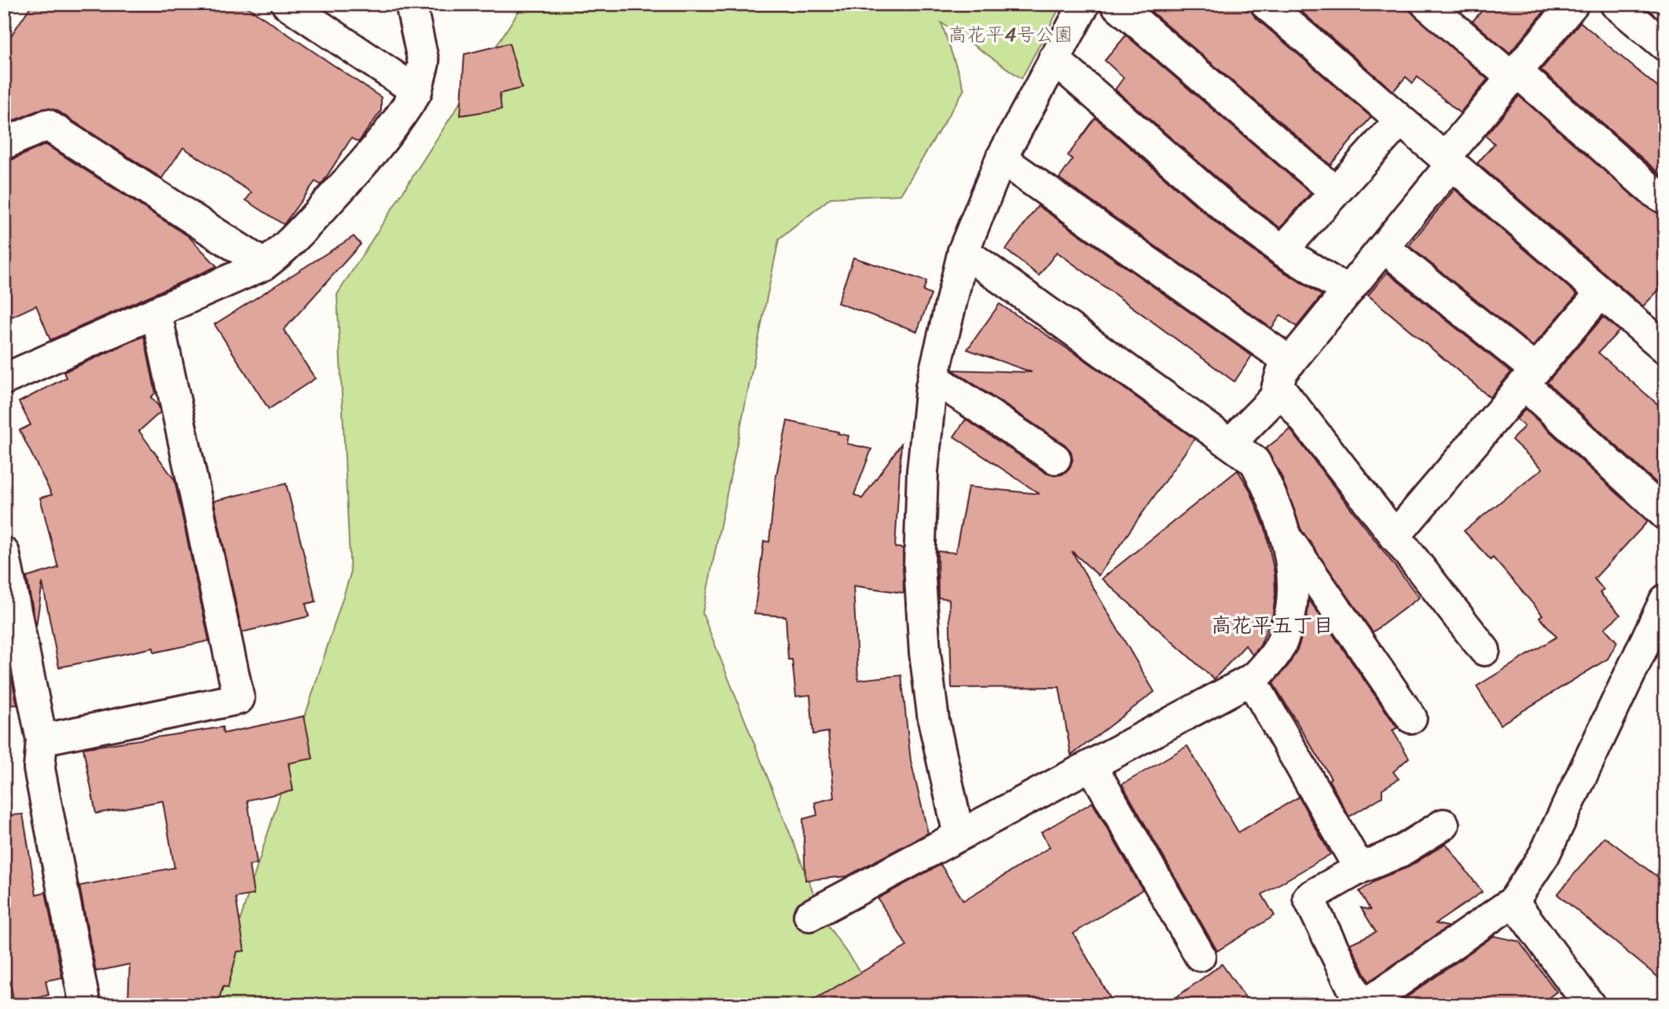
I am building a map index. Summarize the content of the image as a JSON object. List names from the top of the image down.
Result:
{
  "districts": ["高花平五丁目"],
  "parks": ["高花平4号公園"]
}
